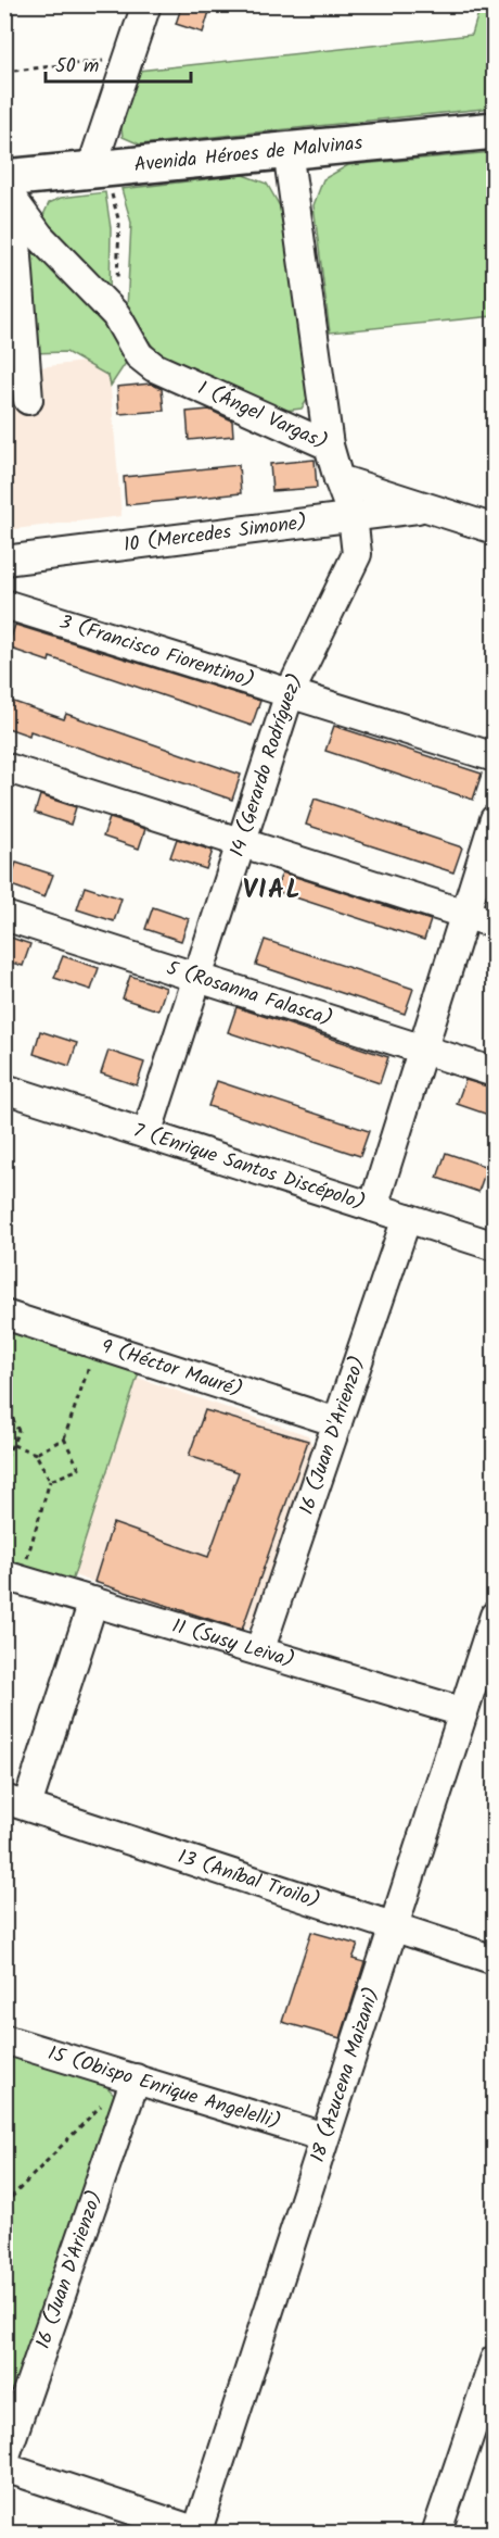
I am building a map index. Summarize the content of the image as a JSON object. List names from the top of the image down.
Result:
{
  "streets": {
    "main road": ["Avenida Héroes de Malvinas"],
    "street": [
      "1 (Ángel Vargas)",
      "10 (Mercedes Simone)",
      "3 (Francisco Fiorentino)",
      "14 (Gerardo Rodríguez)",
      "5 (Rosanna Falasca)",
      "7 (Enrique Santos Discépolo)",
      "9 (Héctor Mauré)",
      "16 (Juan D'Arienzo)",
      "11 (Susy Leiva)",
      "13 (Aníbal Troilo)",
      "18 (Azucena Maizani)",
      "15 (Obispo Enrique Angelelli)"
    ]
  },
  "crossings": [
    ["Avenida Héroes de Malvinas", "1 (Ángel Vargas)"],
    ["1 (Ángel Vargas)", "14 (Gerardo Rodríguez)"],
    ["10 (Mercedes Simone)", "14 (Gerardo Rodríguez)"],
    ["3 (Francisco Fiorentino)", "14 (Gerardo Rodríguez)"],
    ["14 (Gerardo Rodríguez)", "5 (Rosanna Falasca)"],
    ["14 (Gerardo Rodríguez)", "7 (Enrique Santos Discépolo)"],
    ["7 (Enrique Santos Discépolo)", "16 (Juan D'Arienzo)"],
    ["9 (Héctor Mauré)", "16 (Juan D'Arienzo)"],
    ["16 (Juan D'Arienzo)", "11 (Susy Leiva)"],
    ["16 (Juan D'Arienzo)", "15 (Obispo Enrique Angelelli)"],
    ["11 (Susy Leiva)", "18 (Azucena Maizani)"],
    ["13 (Aníbal Troilo)", "18 (Azucena Maizani)"],
    ["18 (Azucena Maizani)", "15 (Obispo Enrique Angelelli)"]
  ],
  "districts": ["VIAL"],
  "scale_bar": "50 m"
}
